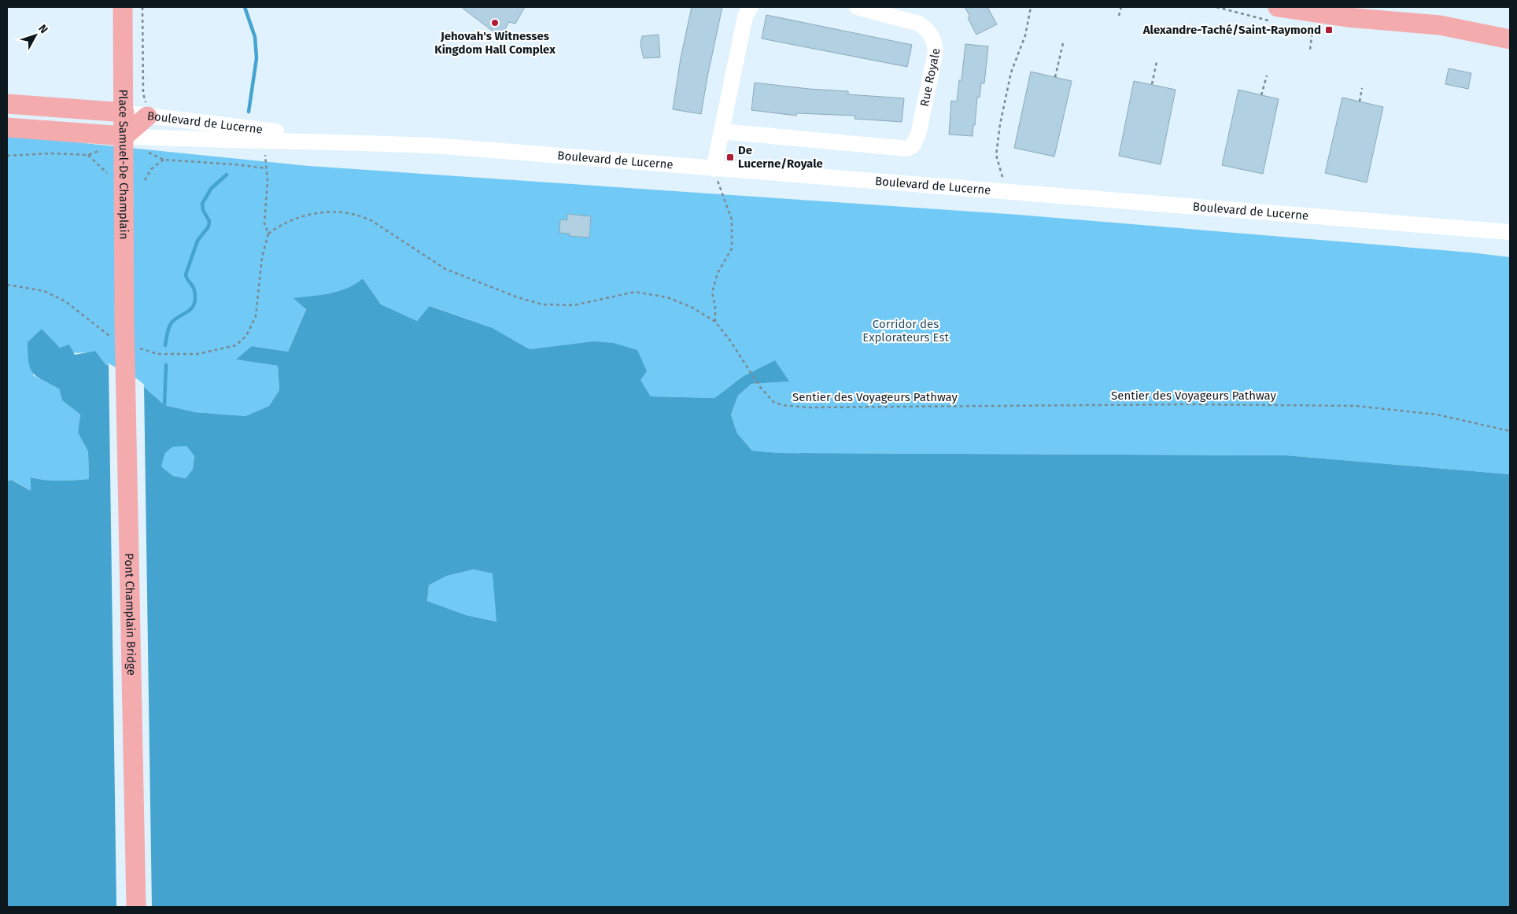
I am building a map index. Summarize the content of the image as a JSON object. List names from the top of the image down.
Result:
{
  "streets": {
    "main road": ["Boulevard de Lucerne", "Place Samuel-De Champlain", "Pont Champlain Bridge"],
    "street": ["Rue Royale"],
    "path": ["Sentier des Voyageurs Pathway"]
  },
  "crossings": [
    ["Boulevard de Lucerne", "Place Samuel-De Champlain"],
    ["Place Samuel-De Champlain", "Pont Champlain Bridge"]
  ],
  "parks": ["Corridor des Explorateurs Est"],
  "places": {
    "other": ["Jehovah's Witnesses Kingdom Hall Complex"],
    "transit": ["Alexandre-Taché/Saint-Raymond", "De Lucerne/Royale"]
  },
  "north": "top right"
}
